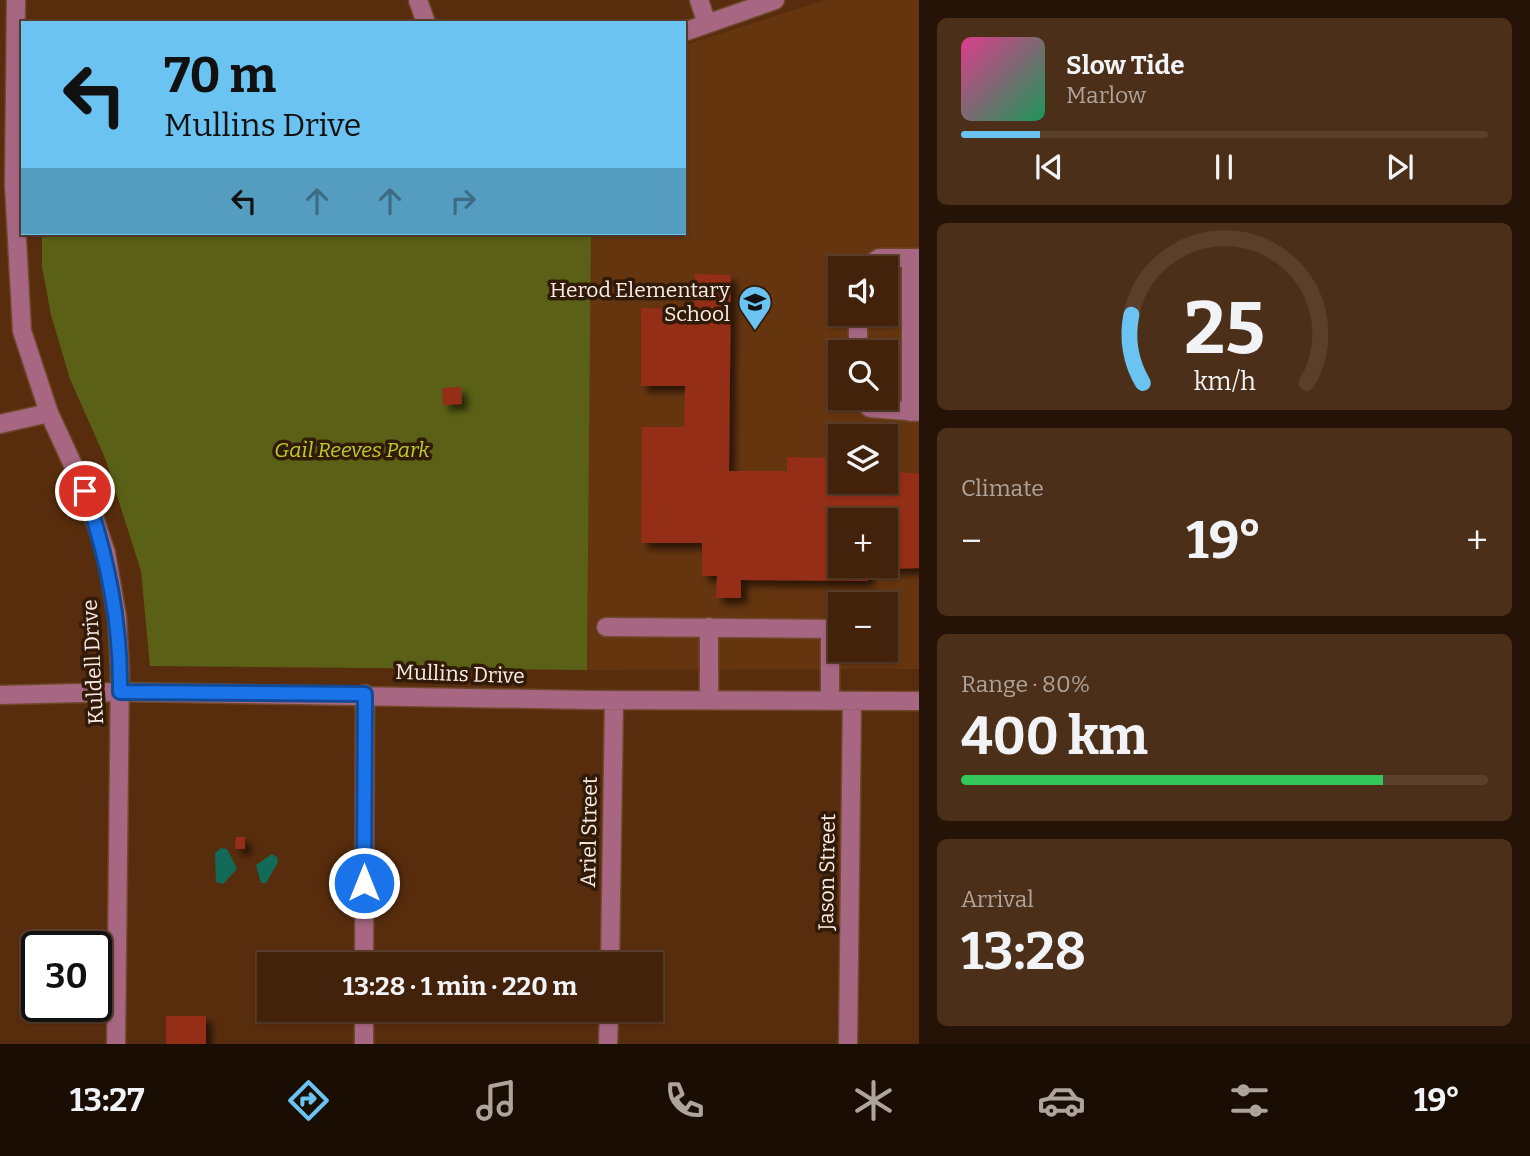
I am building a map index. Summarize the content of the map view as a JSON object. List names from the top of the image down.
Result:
{
  "streets": {
    "street": [
      "Kuldell Drive",
      "Mullins Drive",
      "Ariel Street",
      "Jason Street"
    ]
  },
  "crossings": [
    ["Kuldell Drive", "Mullins Drive"],
    ["Mullins Drive", "Ariel Street"],
    ["Mullins Drive", "Jason Street"]
  ],
  "parks": ["Gail Reeves Park"],
  "places": {
    "school or university": ["Herod Elementary School"]
  },
  "page": {
    "turn": ["70 m", "Mullins Drive"],
    "song": ["Slow Tide", "Marlow"],
    "map_buttons": ["+", "−"],
    "tile": [
      "Climate",
      ["Range · 80%", "400 km"],
      ["Arrival", "13:28"]
    ],
    "heat": ["−", "19°", "+"],
    "limit": "30",
    "trip": "13:28 · 1 min · 220 m",
    "tabs": ["13:27", "19°"],
    "gauge": ["25", "km/h"]
  }
}
